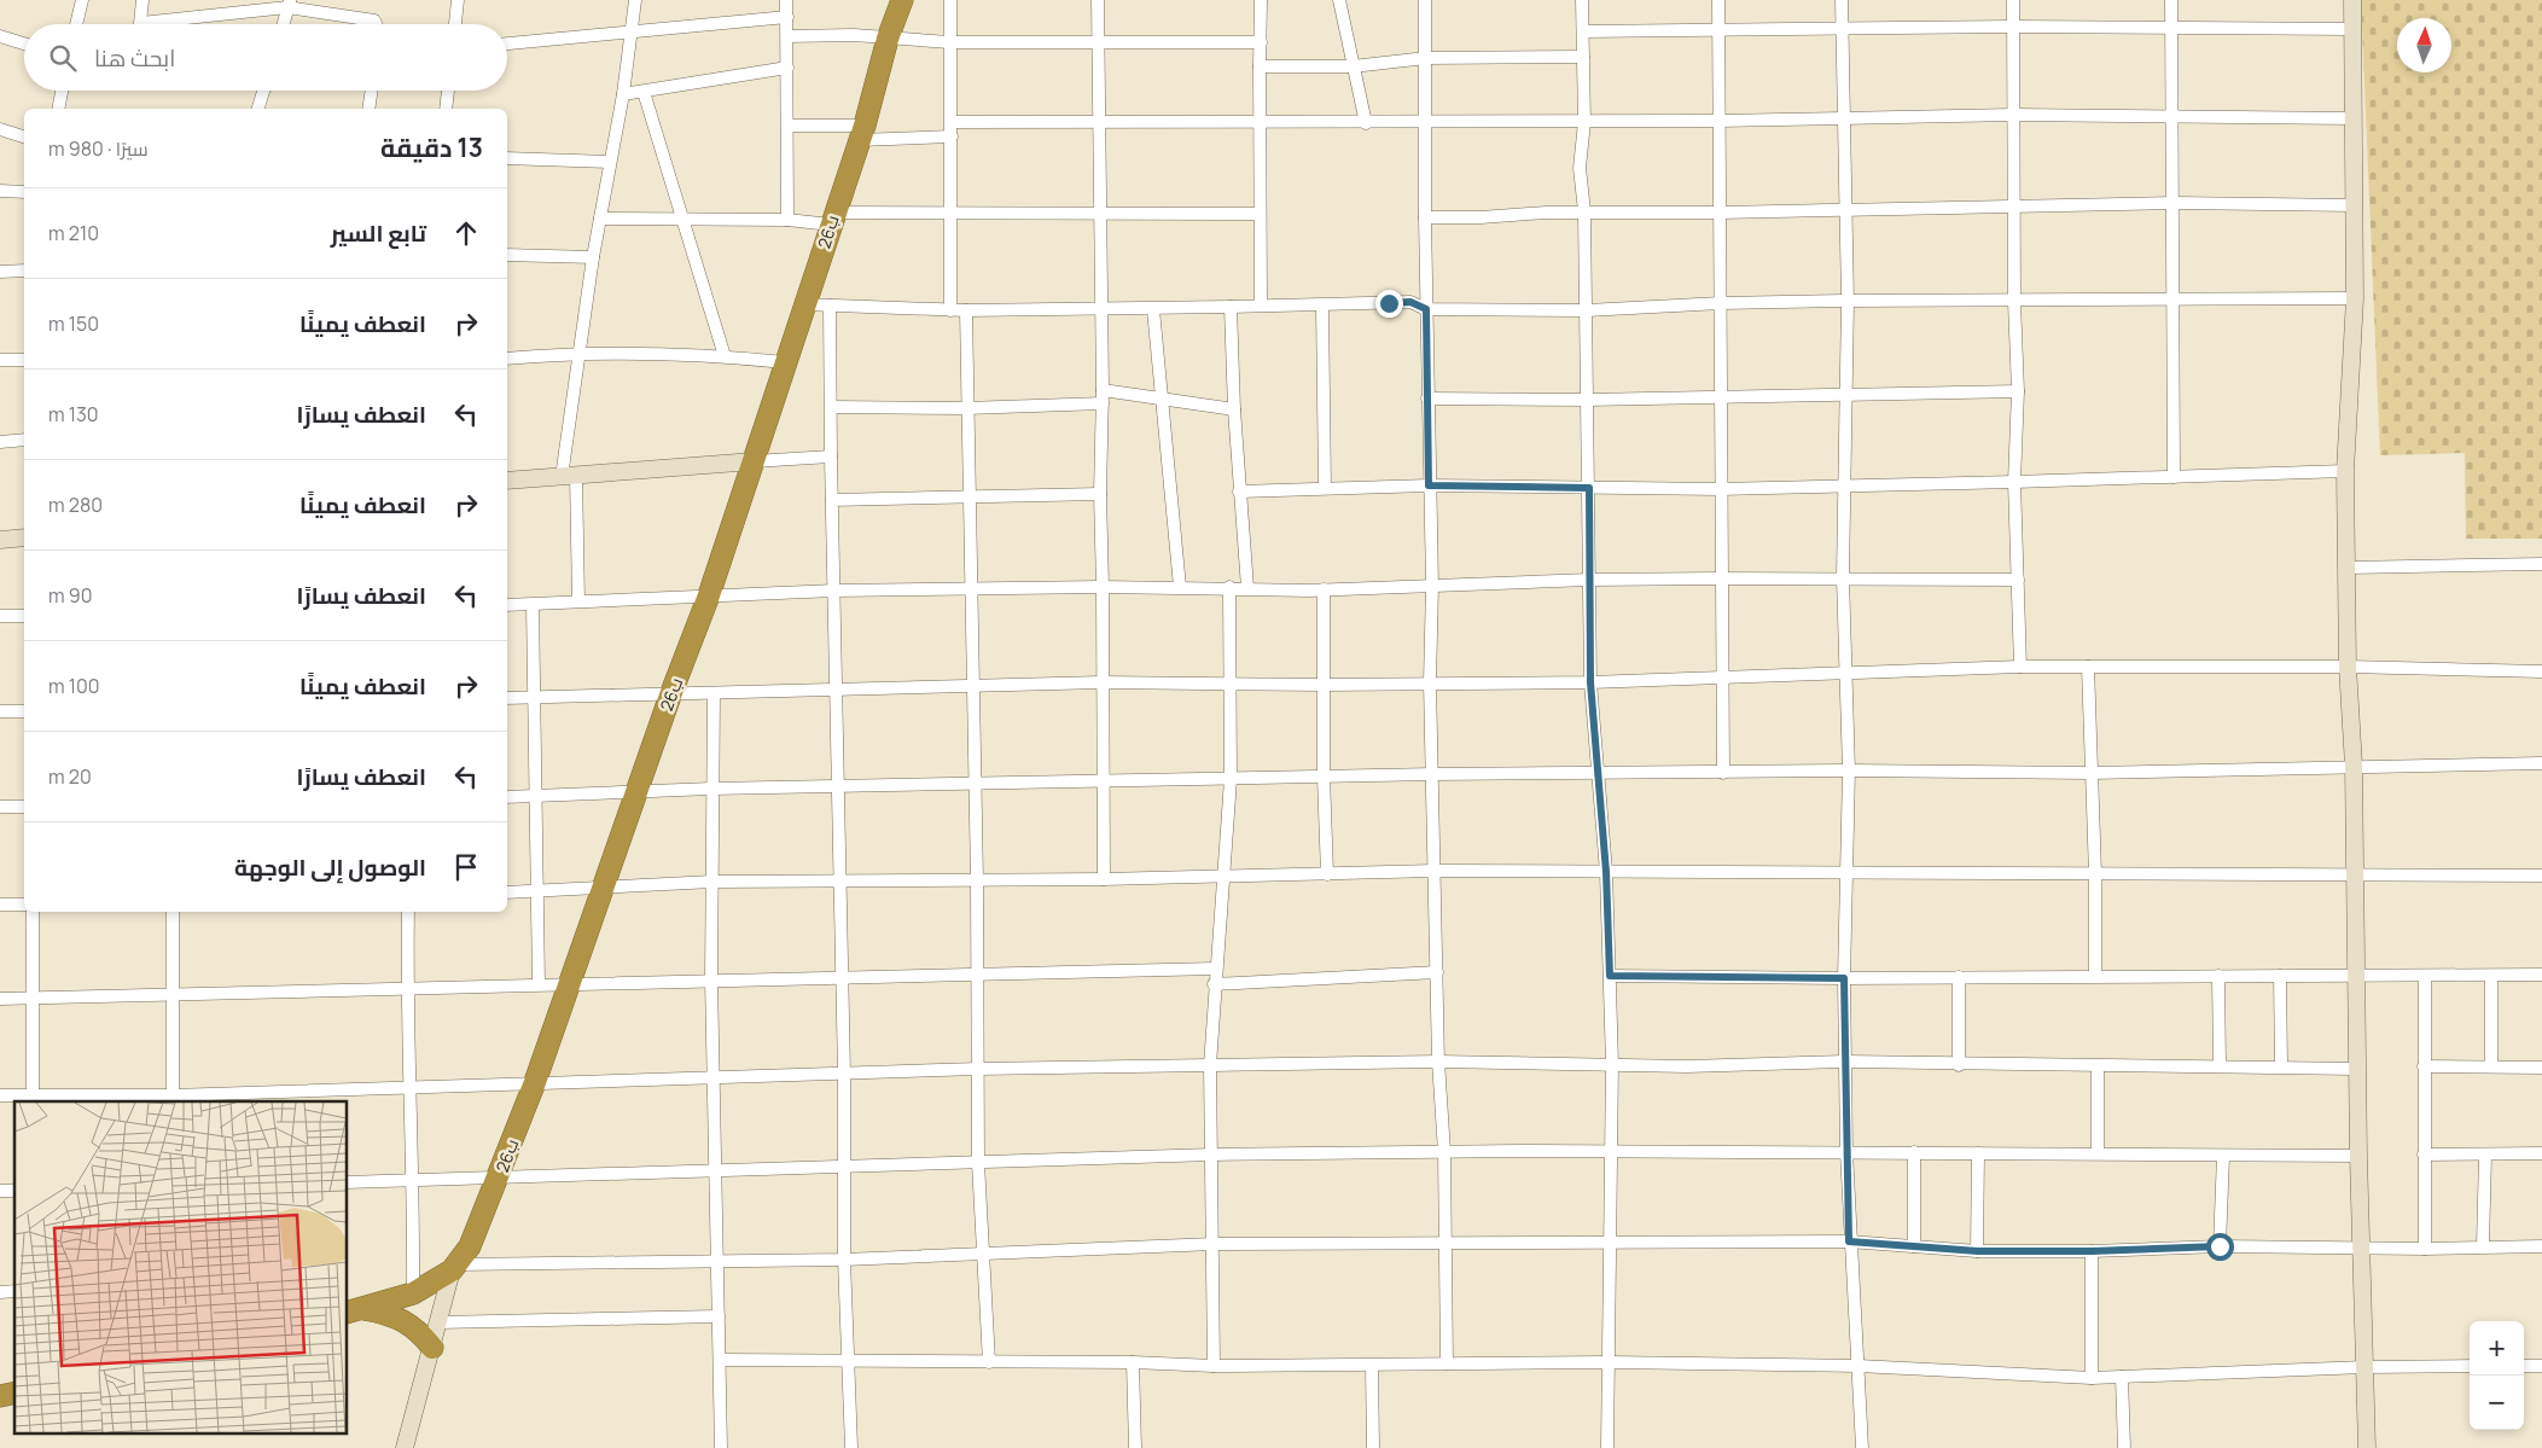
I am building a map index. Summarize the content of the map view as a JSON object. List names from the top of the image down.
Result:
{
  "streets": {
    "highway": ["26ب"]
  },
  "north": "top",
  "page": {
    "search": "ابحث هنا",
    "heading": ["13 دقيقة", "سيرًا · 980 m"],
    "list": [
      ["تابع السير", "210 m"],
      ["انعطف يمينًا", "150 m"],
      ["انعطف يسارًا", "130 m"],
      ["انعطف يمينًا", "280 m"],
      ["انعطف يسارًا", "90 m"],
      ["انعطف يمينًا", "100 m"],
      ["انعطف يسارًا", "20 m"],
      "الوصول إلى الوجهة"
    ],
    "map_buttons": ["+", "−"]
  }
}
